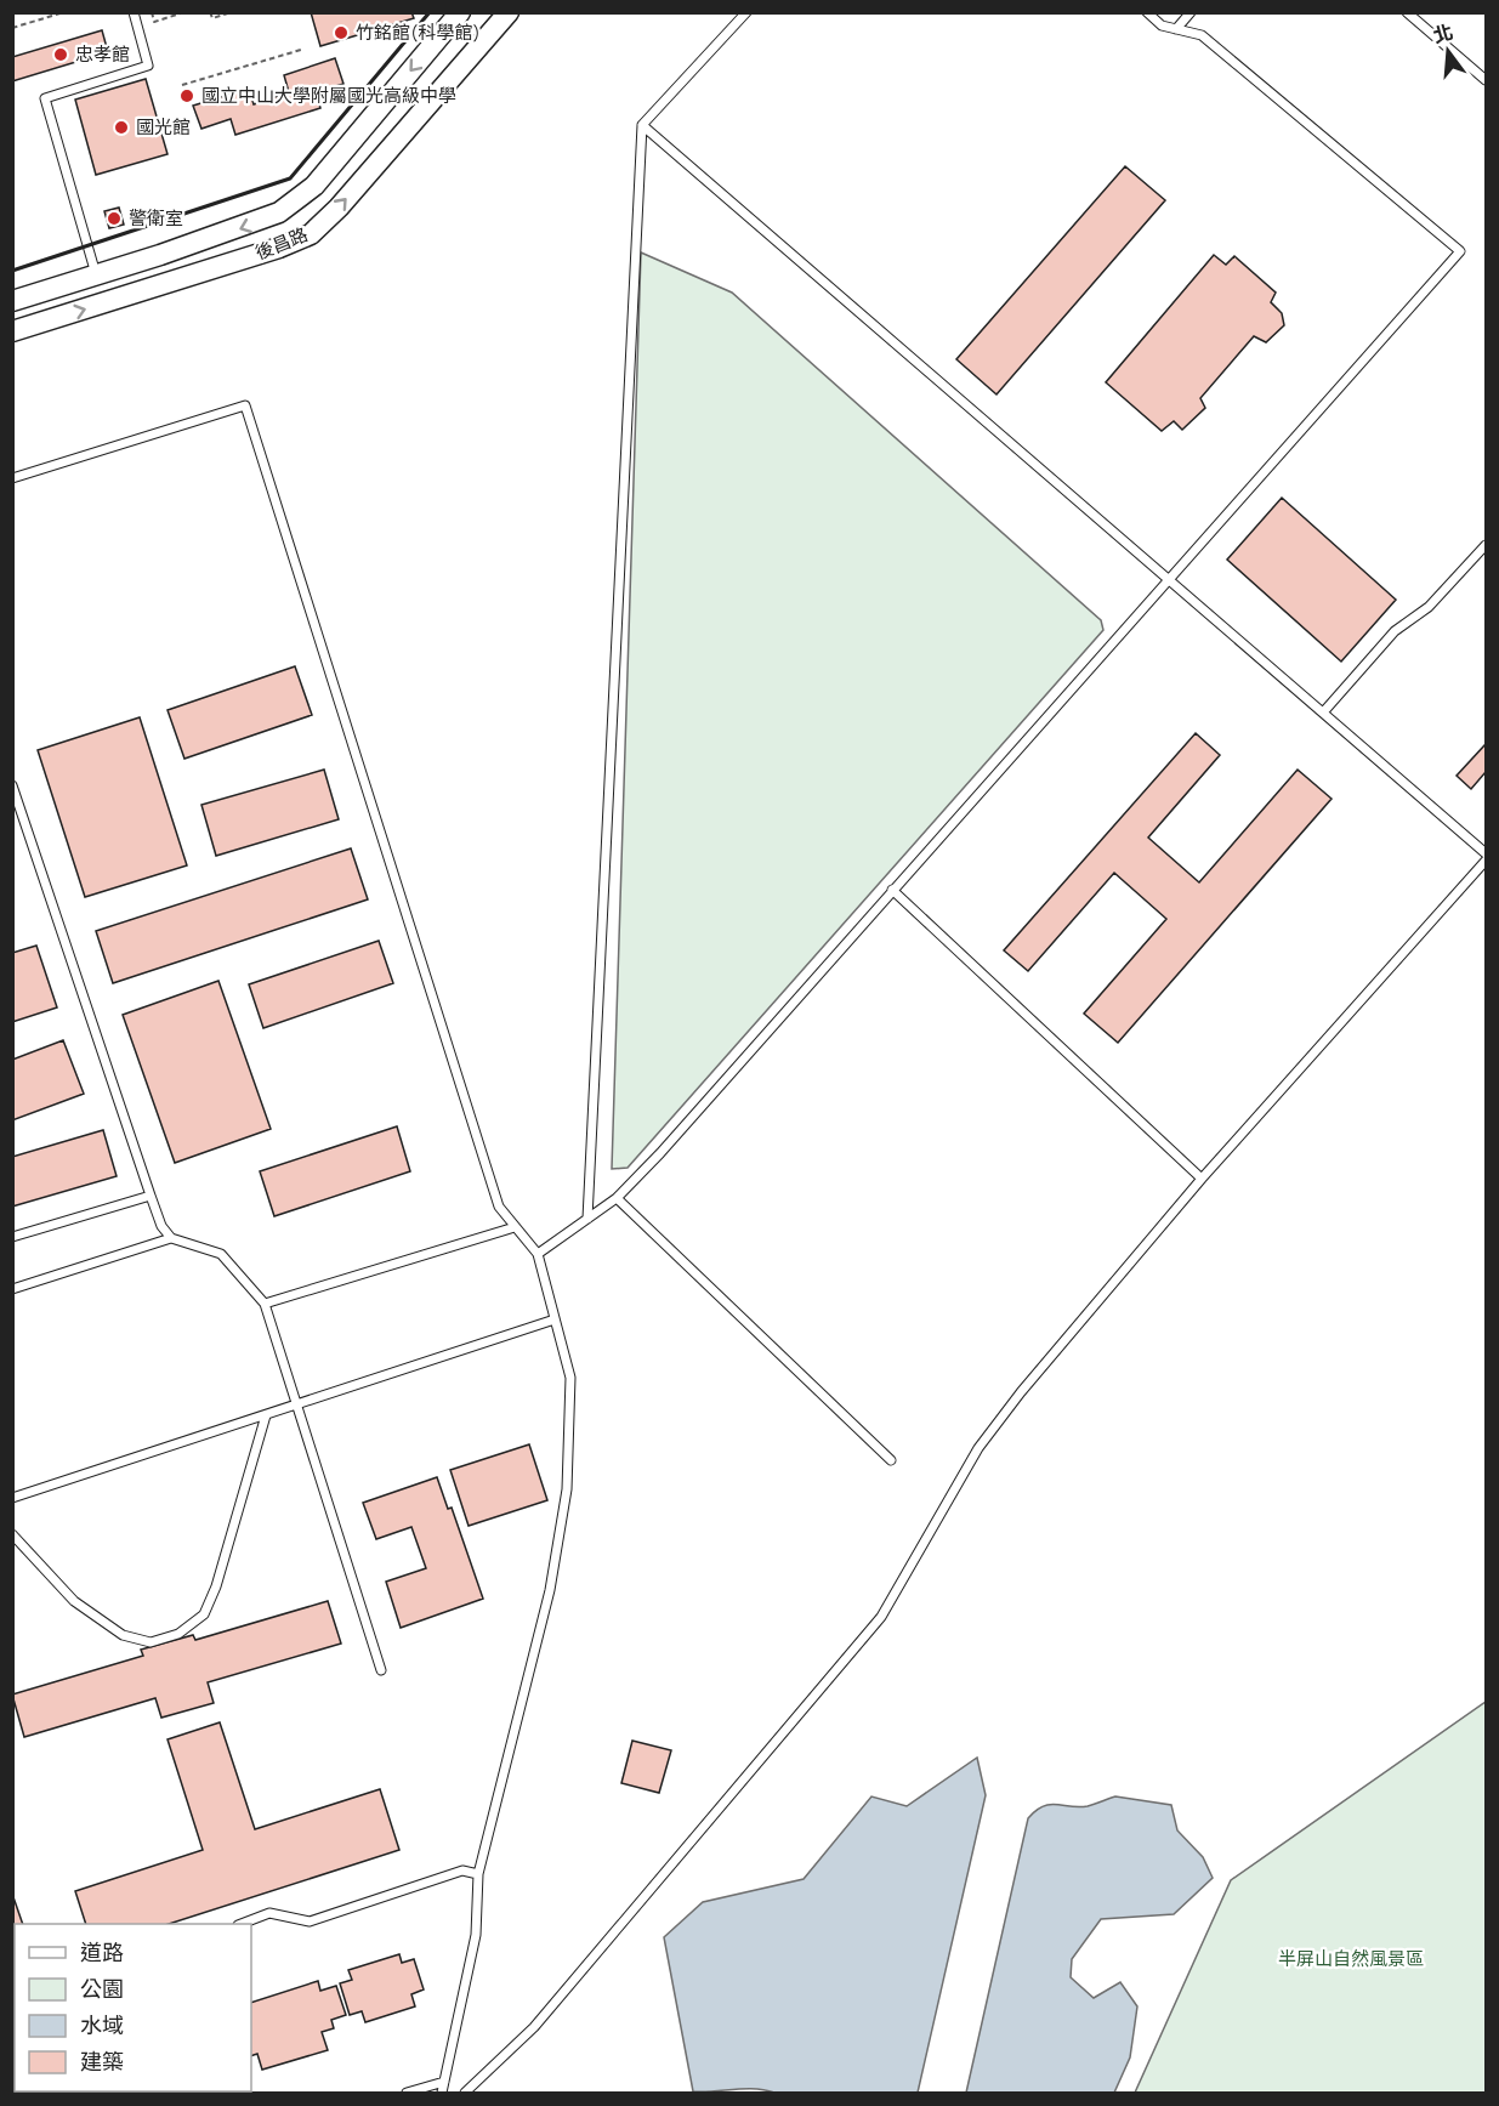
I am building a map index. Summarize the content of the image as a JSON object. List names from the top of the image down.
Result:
{
  "streets": {
    "street": ["後昌路"]
  },
  "parks": ["半屏山自然風景區"],
  "places": [
    "竹銘館(科學館)",
    "忠孝館",
    "國立中山大學附屬國光高級中學",
    "國光館",
    "警衛室"
  ],
  "legend": [
    "道路",
    "公園",
    "水域",
    "建築"
  ],
  "north": "top"
}
